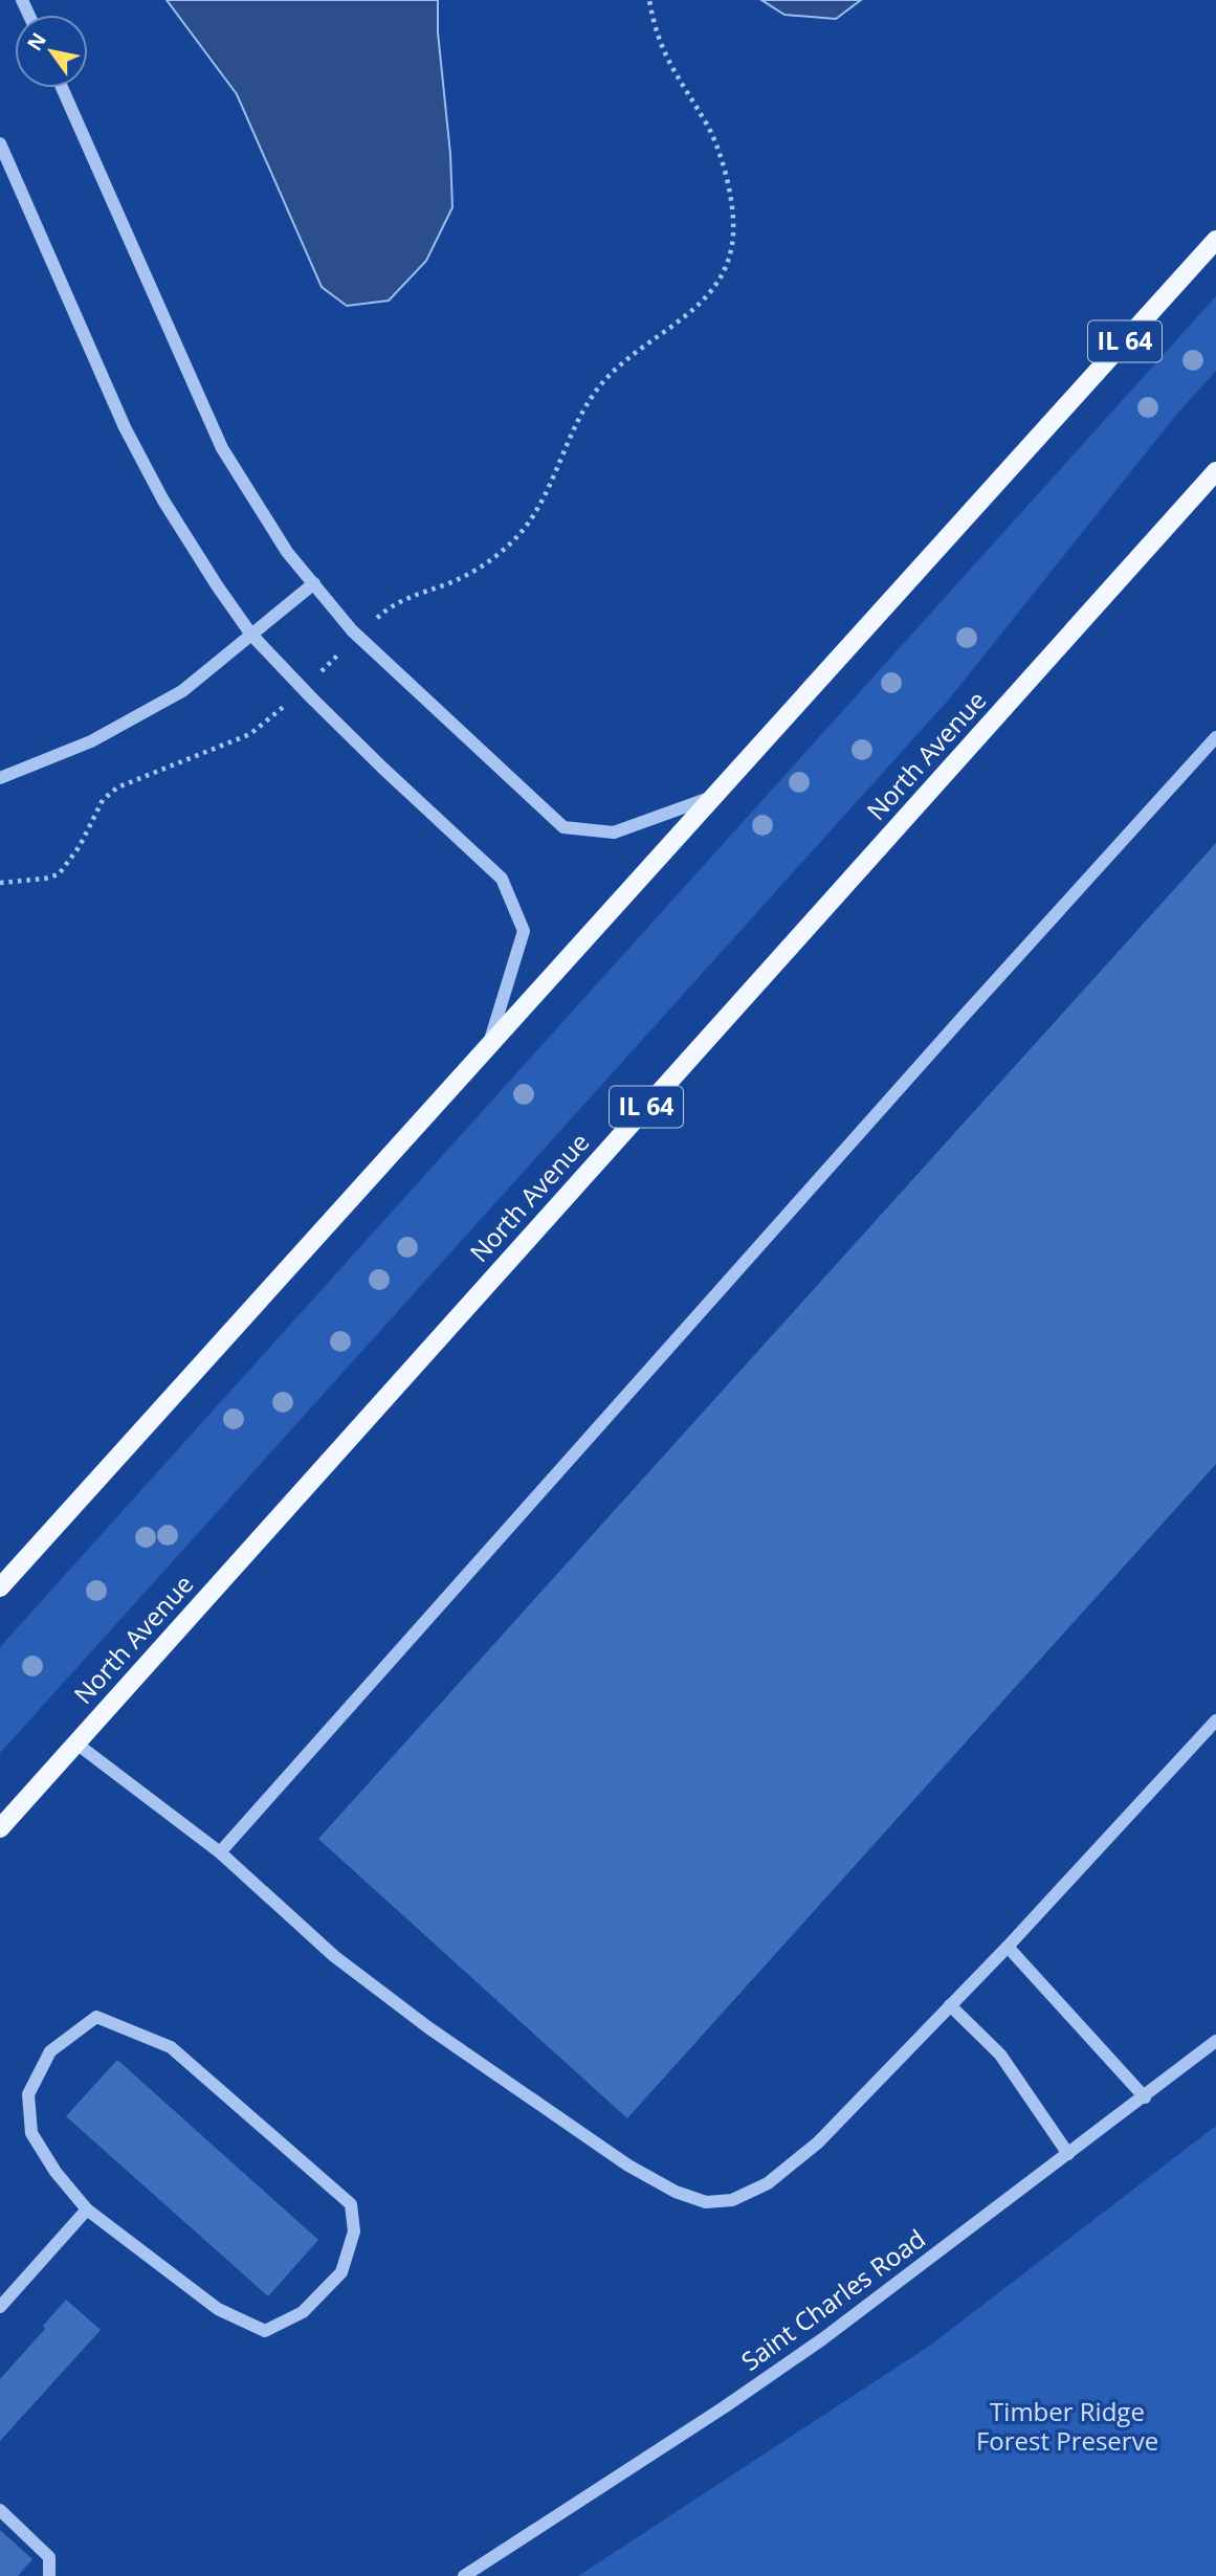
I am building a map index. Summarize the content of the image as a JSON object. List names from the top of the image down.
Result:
{
  "streets": {
    "main road": ["IL 64", "North Avenue"],
    "street": ["Saint Charles Road"]
  },
  "parks": ["Timber Ridge Forest Preserve"],
  "north": "top left"
}
